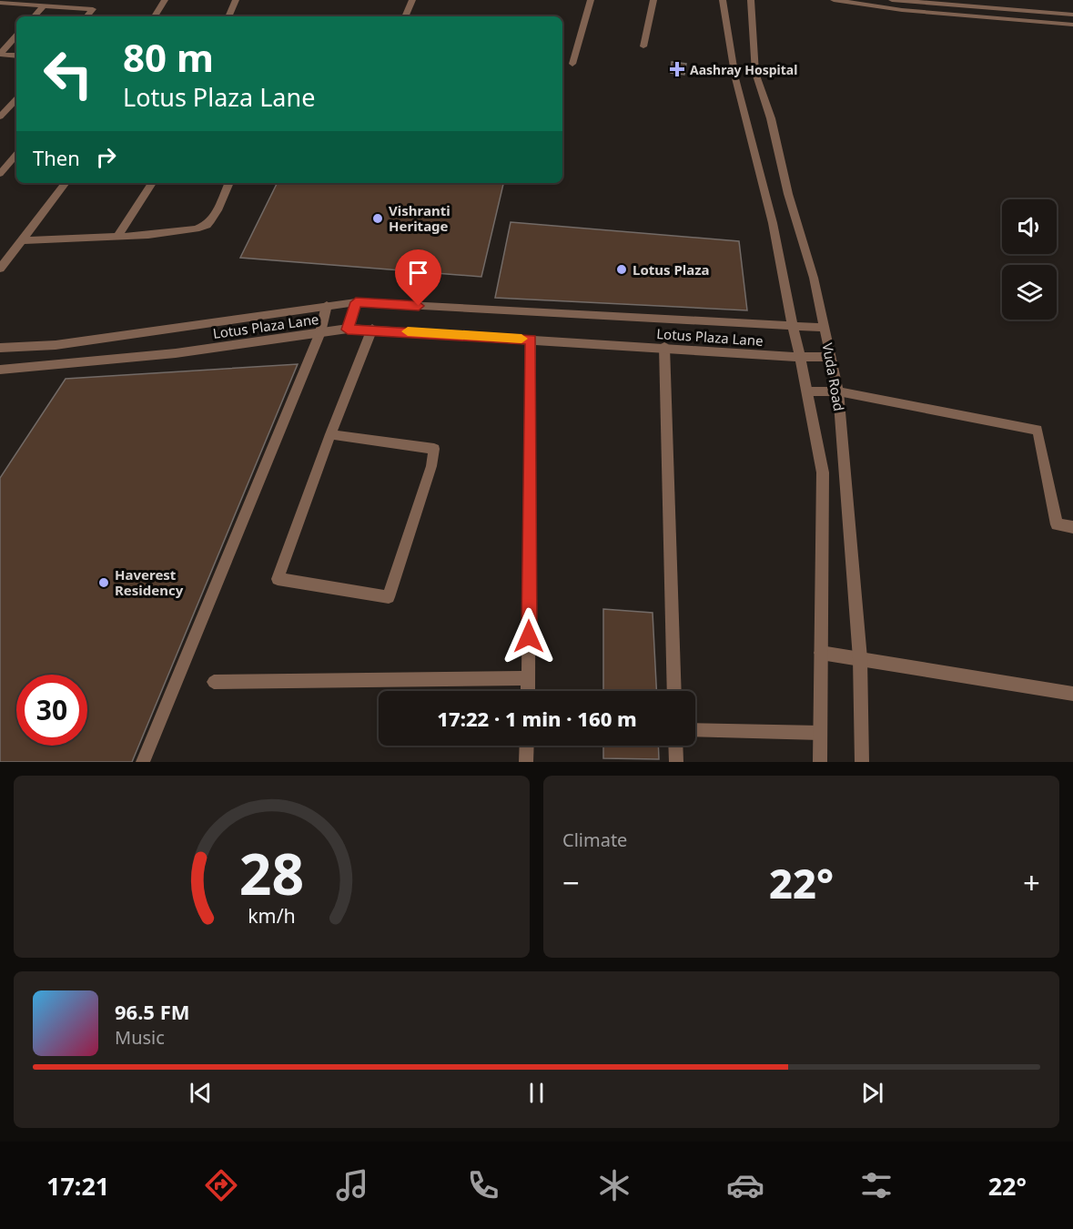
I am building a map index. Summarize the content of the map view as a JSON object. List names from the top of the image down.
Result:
{
  "streets": {
    "street": ["Lotus Plaza Lane", "Vuda Road"]
  },
  "crossings": [
    ["Lotus Plaza Lane", "Vuda Road"]
  ],
  "places": {
    "health": ["Aashray Hospital"],
    "other": ["Vishranti Heritage", "Lotus Plaza", "Haverest Residency"]
  },
  "page": {
    "turn": ["80 m", "Lotus Plaza Lane"],
    "then": "Then",
    "limit": "30",
    "trip": "17:22 · 1 min · 160 m",
    "tile": "Climate",
    "heat": ["−", "22°", "+"],
    "song": ["96.5 FM", "Music"],
    "tabs": ["17:21", "22°"],
    "gauge": ["28", "km/h"]
  }
}
